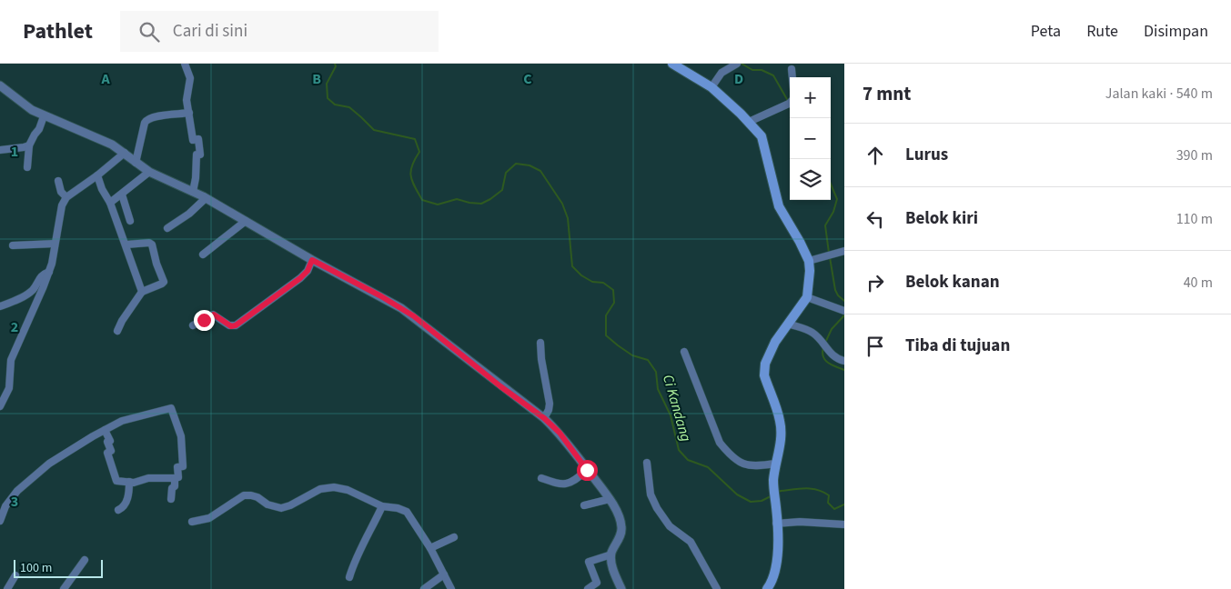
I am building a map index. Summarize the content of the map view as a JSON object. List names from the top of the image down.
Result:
{
  "water": ["Ci Kandang"],
  "scale_bar": "100 m",
  "page": {
    "header": "Pathlet",
    "search": "Cari di sini",
    "nav": ["Peta", "Rute", "Disimpan"],
    "heading": ["7 mnt", "Jalan kaki · 540 m"],
    "map_buttons": ["+", "−"],
    "list": [
      ["Lurus", "390 m"],
      ["Belok kiri", "110 m"],
      ["Belok kanan", "40 m"],
      "Tiba di tujuan"
    ],
    "scale": "100 m"
  },
  "grid": {
    "columns": [
      "A",
      "B",
      "C",
      "D"
    ],
    "rows": ["1", "2", "3"]
  }
}
